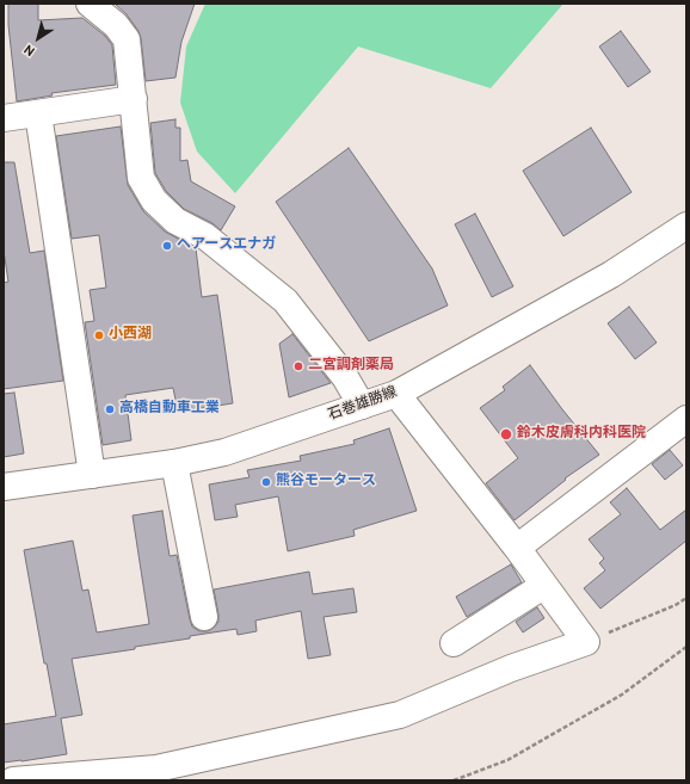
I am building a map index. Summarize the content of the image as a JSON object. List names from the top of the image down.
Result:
{
  "streets": {
    "street": ["石巻雄勝線"]
  },
  "places": [
    "ヘアースエナガ",
    "小西湖",
    "二宮調剤薬局",
    "高橋自動車工業",
    "鈴木皮膚科内科医院",
    "熊谷モータース"
  ],
  "north": "bottom left"
}
